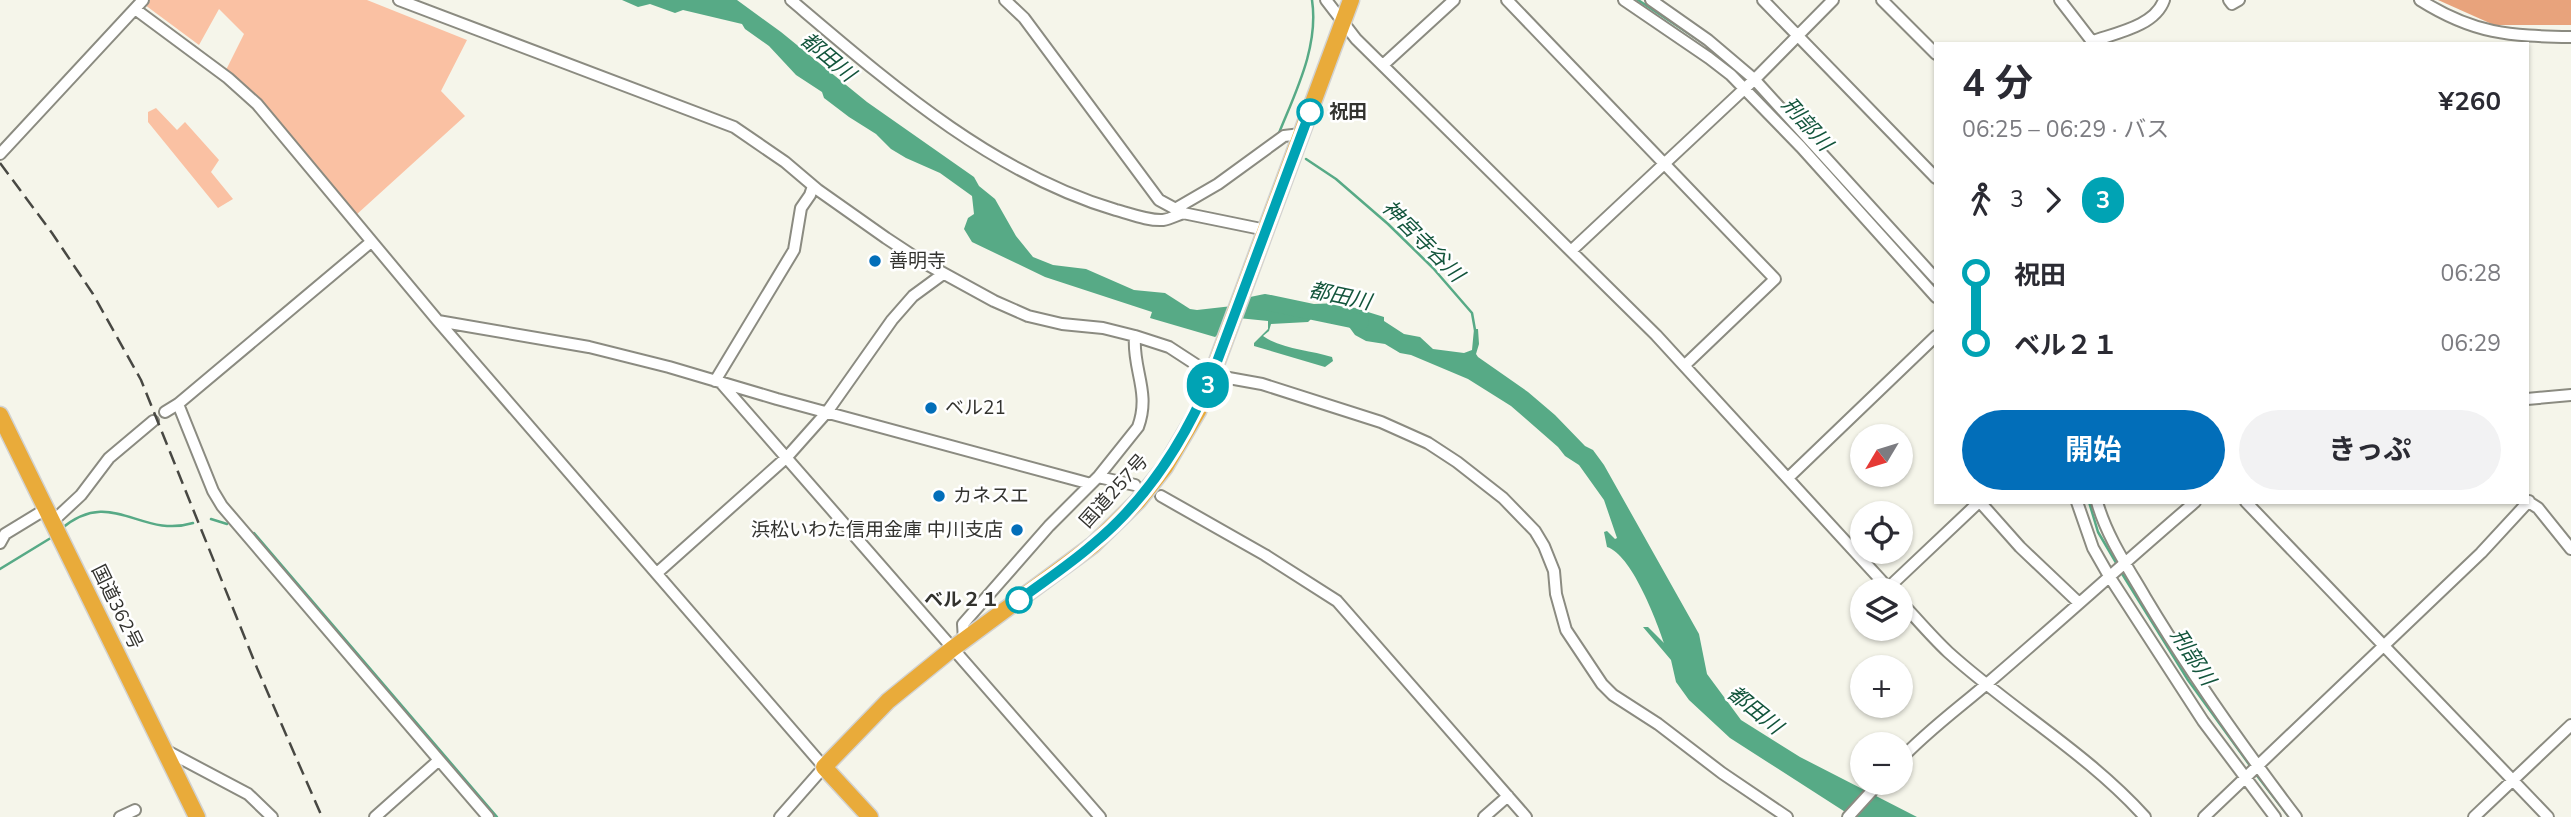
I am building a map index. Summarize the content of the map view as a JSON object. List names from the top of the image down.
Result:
{
  "streets": {
    "highway": ["国道257号", "国道362号"]
  },
  "water": ["都田川", "刑部川", "神宮寺谷川"],
  "places": [
    "祝田",
    "善明寺",
    "ベル21",
    "カネスエ",
    "浜松いわた信用金庫 中川支店",
    "ベル２１"
  ],
  "lines": ["bus line 3"],
  "north": "bottom left",
  "page": {
    "on_map": "3",
    "heading": ["4 分", "06:25 – 06:29 · バス", "¥260"],
    "legs": ["3", "3"],
    "list": [
      {
        "name": "祝田",
        "value": "06:28"
      },
      {
        "name": "ベル２１",
        "value": "06:29"
      }
    ],
    "buttons": ["開始", "きっぷ"],
    "map_buttons": ["+", "−"]
  }
}
